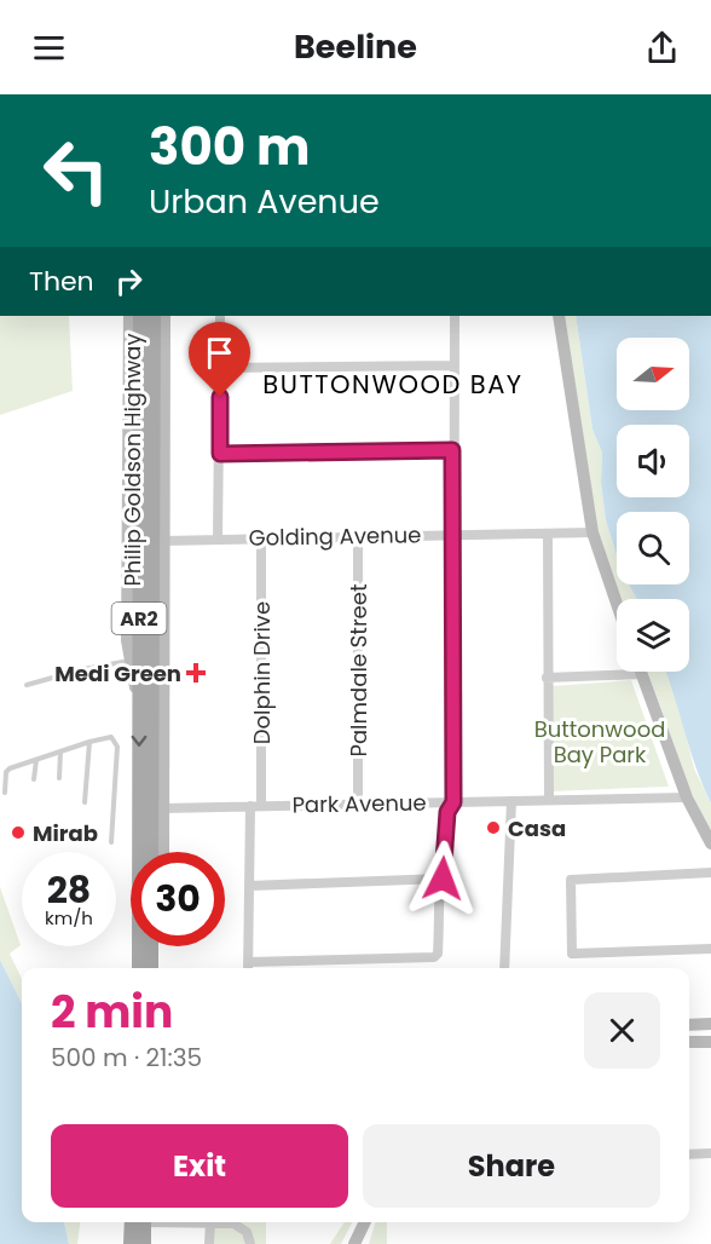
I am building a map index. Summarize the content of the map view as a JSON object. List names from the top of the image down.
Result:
{
  "streets": {
    "main road": ["Philip Goldson Highway", "AR2"],
    "street": [
      "Golding Avenue",
      "Palmdale Street",
      "Dolphin Drive",
      "Park Avenue"
    ]
  },
  "crossings": [
    ["Golding Avenue", "Palmdale Street"],
    ["Golding Avenue", "Dolphin Drive"],
    ["Palmdale Street", "Park Avenue"],
    ["Dolphin Drive", "Park Avenue"]
  ],
  "districts": ["BUTTONWOOD BAY"],
  "parks": ["Buttonwood Bay Park"],
  "places": {
    "health": ["Medi Green"],
    "other": ["Casa", "Mirab"]
  },
  "north": "right",
  "page": {
    "header": "Beeline",
    "turn": ["300 m", "Urban Avenue"],
    "then": "Then",
    "speed": "28 km/h",
    "limit": "30",
    "heading": ["2 min", "500 m · 21:35"],
    "buttons": ["Exit", "Share"]
  }
}
